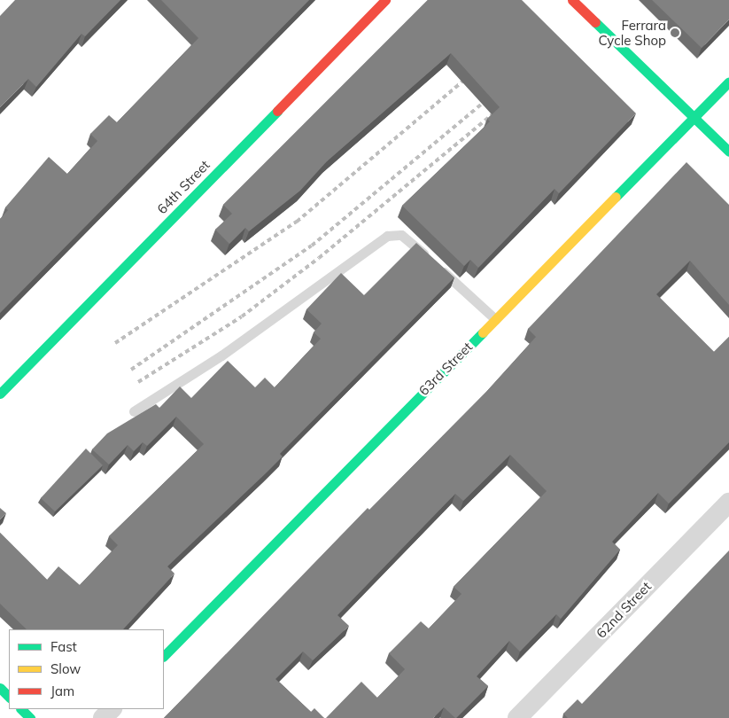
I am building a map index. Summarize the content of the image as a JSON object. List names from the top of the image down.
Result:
{
  "streets": {
    "street": ["64th Street", "63rd Street", "62nd Street"]
  },
  "places": ["Ferrara Cycle Shop"],
  "legend": ["Fast", "Slow", "Jam"]
}
